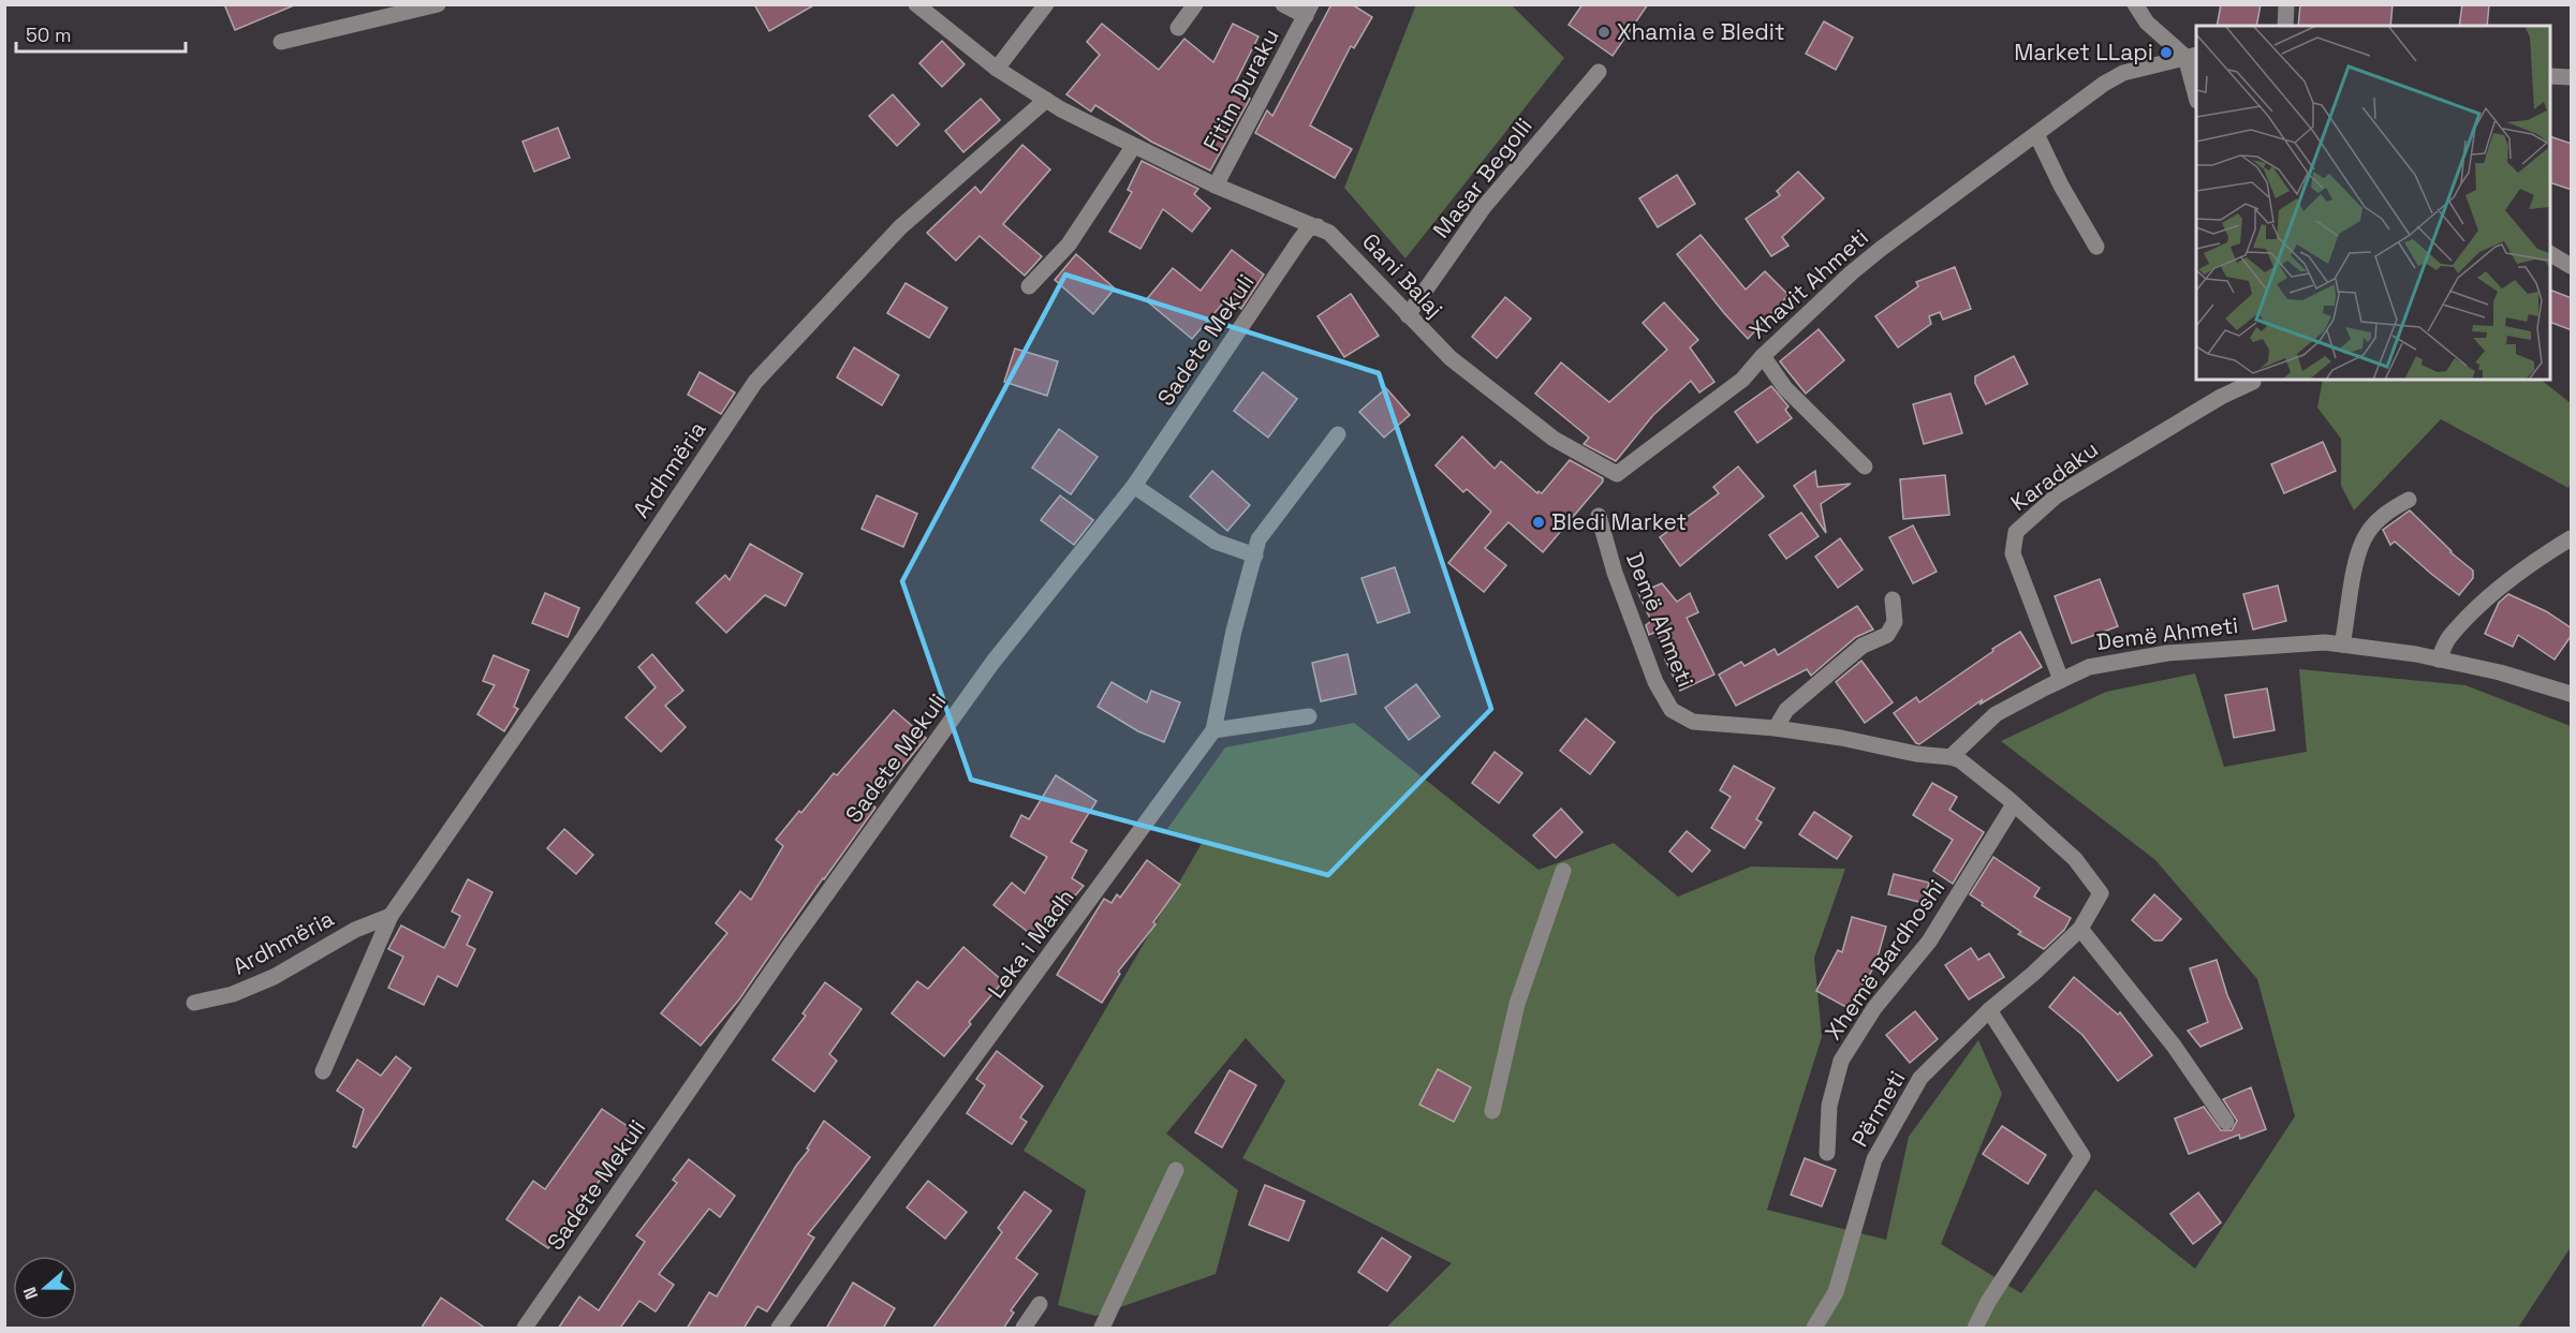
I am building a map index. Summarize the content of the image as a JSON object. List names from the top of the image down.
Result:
{
  "streets": {
    "street": [
      "Fitim Duraku",
      "Masar Begolli",
      "Gani Balaj",
      "Xhavit Ahmeti",
      "Sadete Mekuli",
      "Ardhmëria",
      "Karadaku",
      "Demë Ahmeti",
      "Leka i Madh",
      "Xhemë Bardhoshi",
      "Përmeti"
    ]
  },
  "crossings": [
    ["Fitim Duraku", "Gani Balaj"],
    ["Masar Begolli", "Gani Balaj"],
    ["Gani Balaj", "Xhavit Ahmeti"],
    ["Gani Balaj", "Sadete Mekuli"],
    ["Gani Balaj", "Ardhmëria"],
    ["Karadaku", "Demë Ahmeti"],
    ["Demë Ahmeti", "Përmeti"],
    ["Xhemë Bardhoshi", "Përmeti"]
  ],
  "places": ["Xhamia e Bledit", "Market LLapi", "Bledi Market"],
  "scale_bar": "50 m",
  "north": "left"
}
